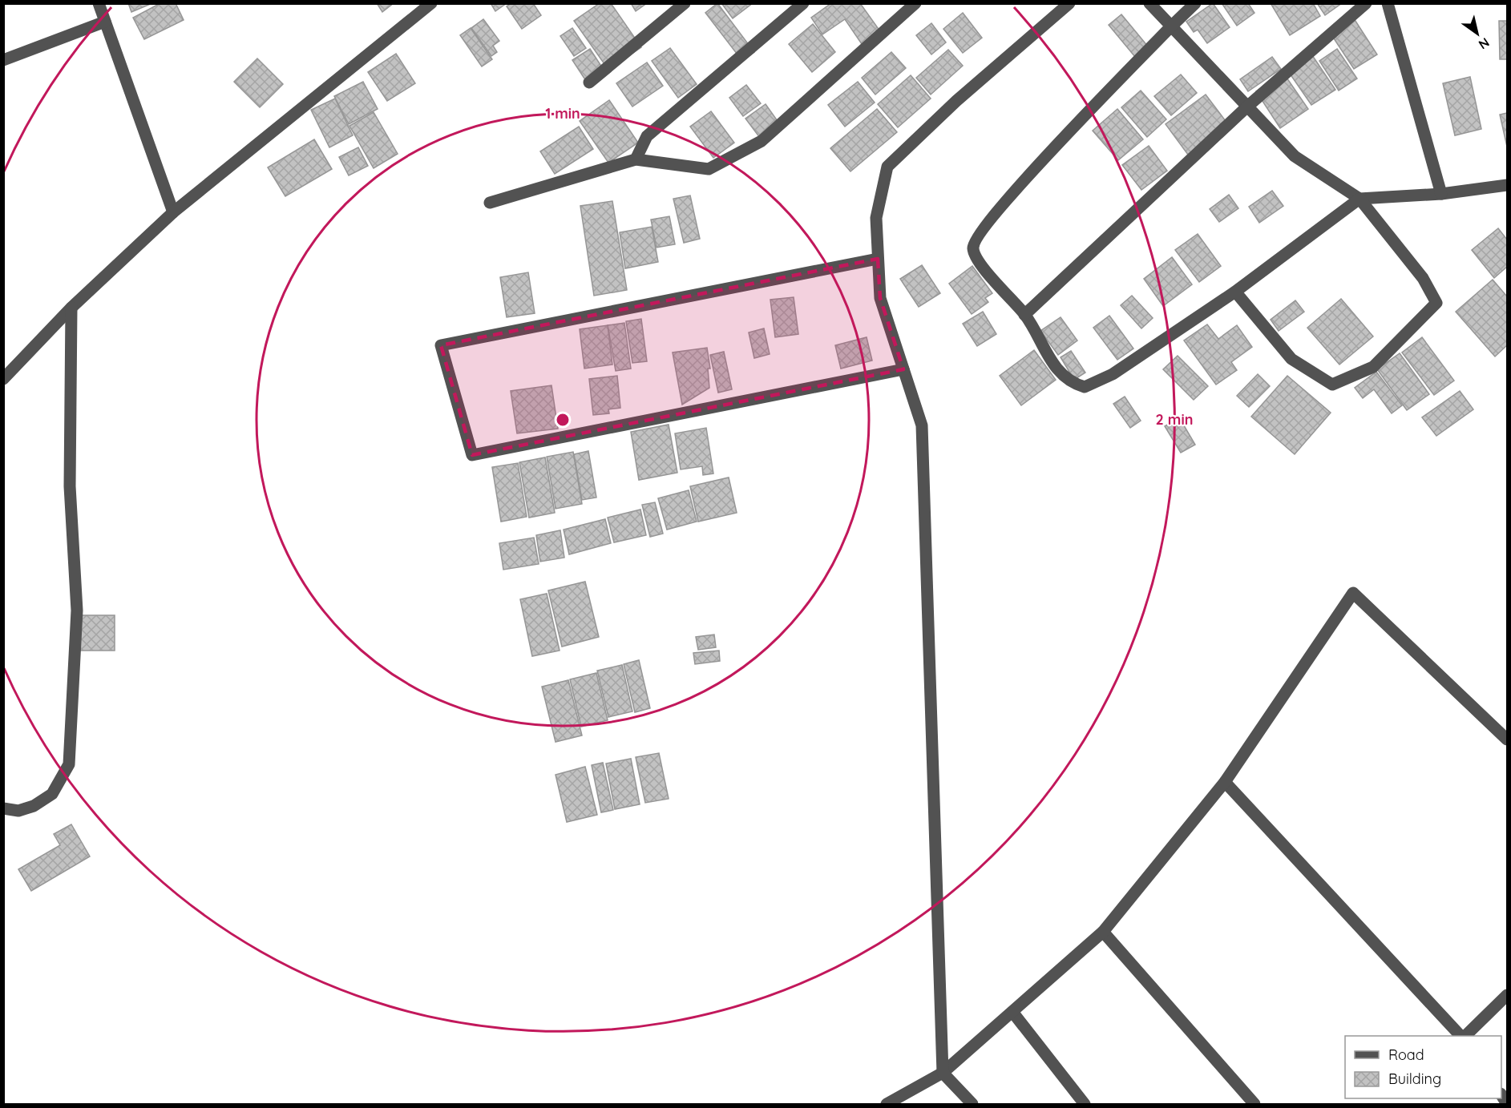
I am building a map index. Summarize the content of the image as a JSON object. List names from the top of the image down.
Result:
{
  "legend": ["Road", "Building"],
  "north": "bottom right",
  "rings": ["1 min", "2 min"]
}
